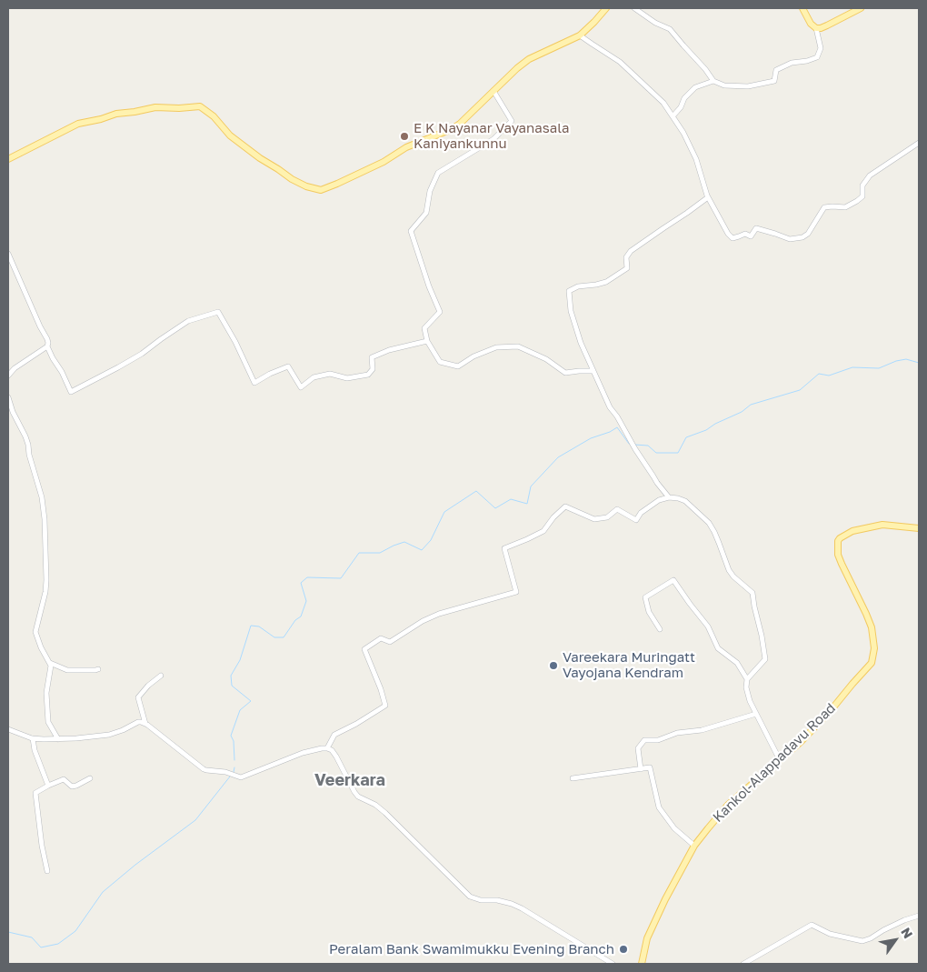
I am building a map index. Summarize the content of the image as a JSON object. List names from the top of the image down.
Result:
{
  "streets": {
    "main road": ["Kankol-Alappadavu Road"]
  },
  "districts": ["Veerkara"],
  "places": ["E K Nayanar Vayanasala Kaniyankunnu", "Vareekara Muringatt Vayojana Kendram", "Peralam Bank Swamimukku Evening Branch"],
  "north": "top right"
}
